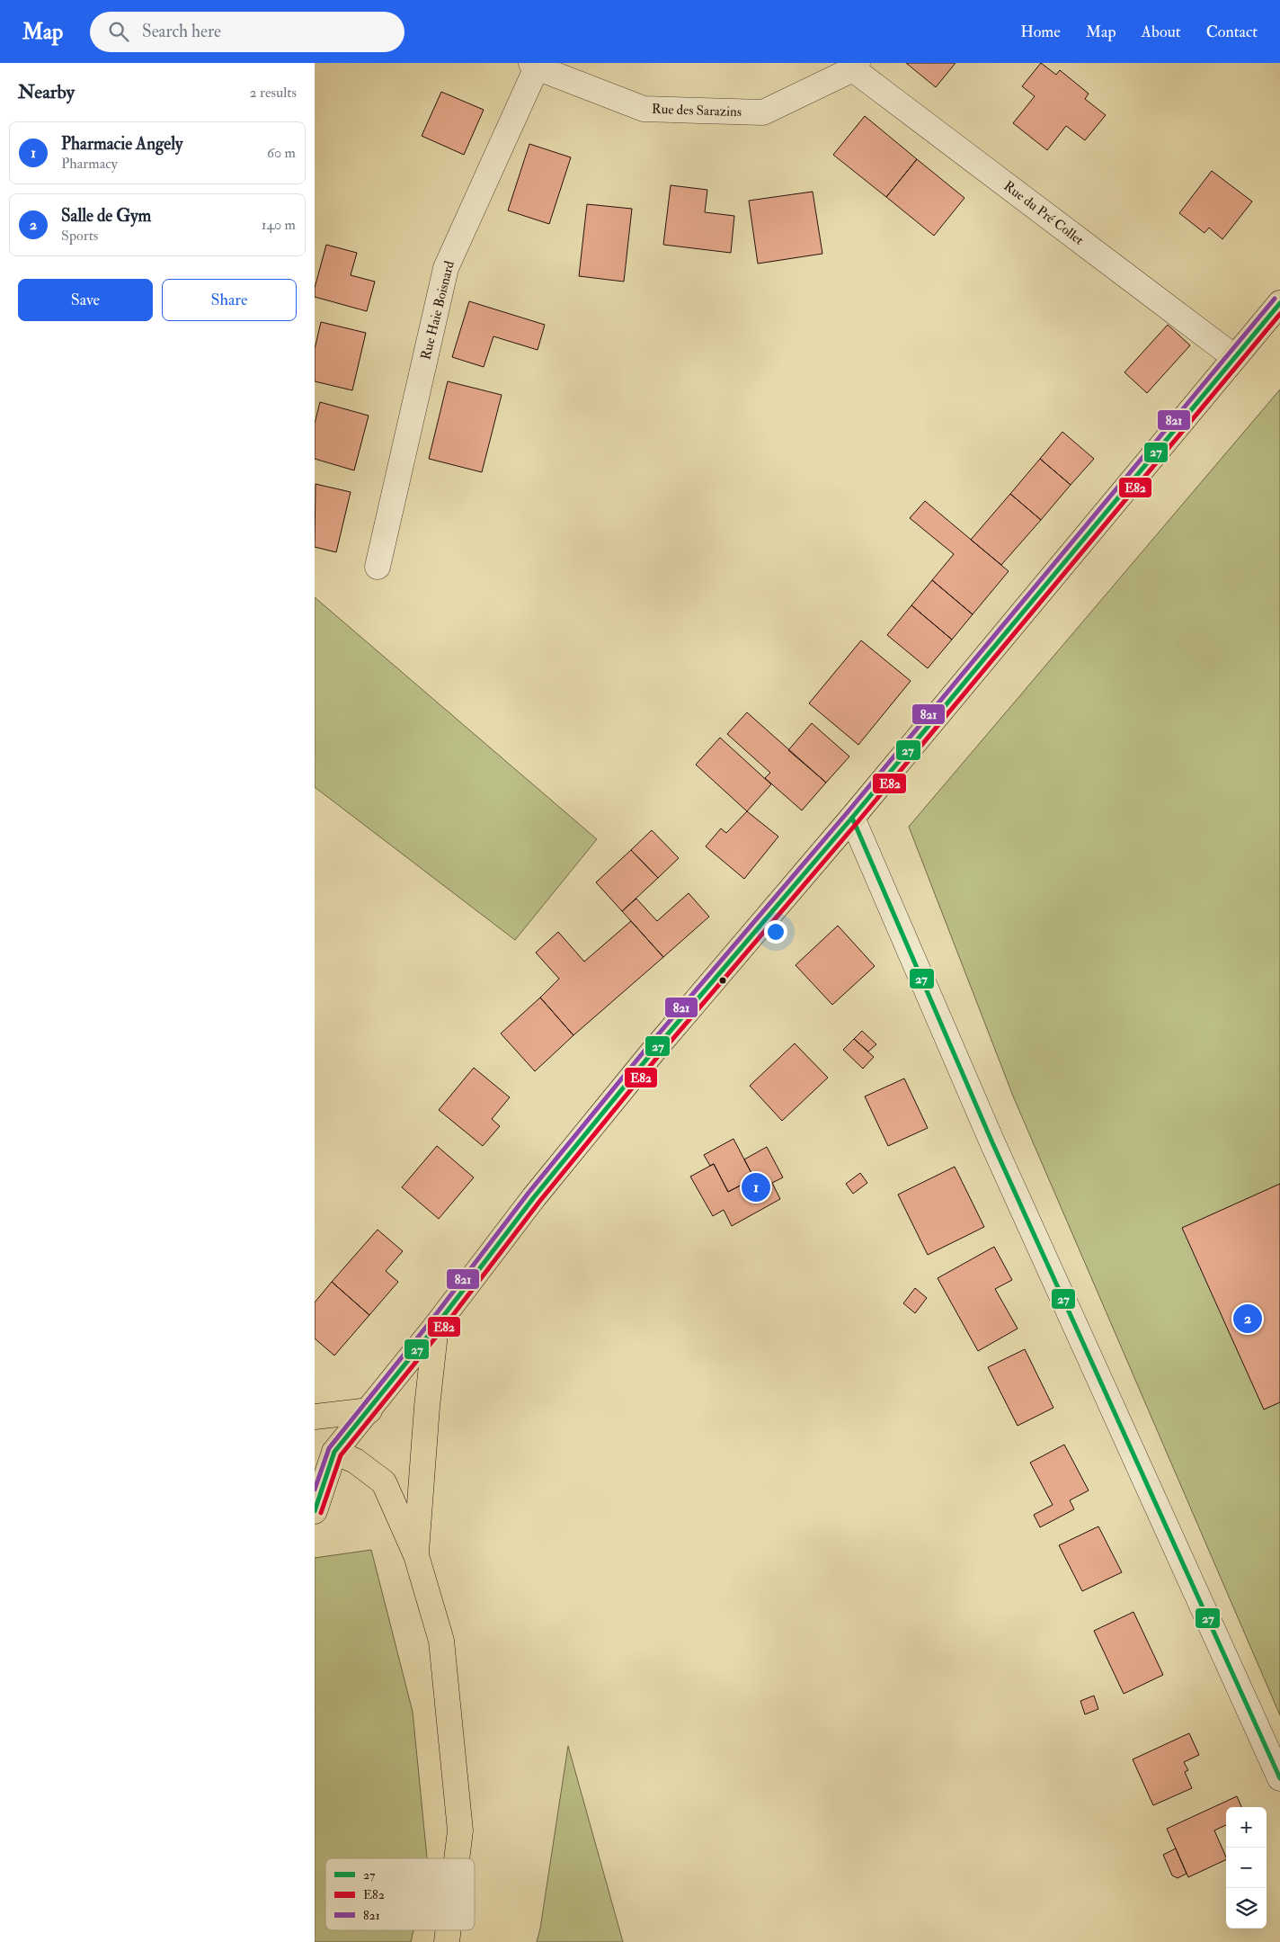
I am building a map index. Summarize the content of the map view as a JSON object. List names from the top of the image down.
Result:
{
  "streets": {
    "street": ["Rue des Sarazins", "Rue du Pré Collet", "Rue Haie Boisnard"]
  },
  "crossings": [
    ["Rue des Sarazins", "Rue du Pré Collet"],
    ["Rue des Sarazins", "Rue Haie Boisnard"]
  ],
  "lines": ["transit line 821", "transit line 27", "transit line E82"],
  "legend": ["27", "E82", "821"],
  "page": {
    "header": "Map",
    "search": "Search here",
    "nav": [
      "Home",
      "Map",
      "About",
      "Contact"
    ],
    "heading": ["Nearby", "2 results"],
    "list": [
      {
        "mark": "1",
        "name": "Pharmacie Angely",
        "note": "Pharmacy",
        "value": "60 m"
      },
      {
        "mark": "2",
        "name": "Salle de Gym",
        "note": "Sports",
        "value": "140 m"
      }
    ],
    "buttons": ["Save", "Share"],
    "pins": ["1", "2"],
    "map_buttons": ["+", "−"]
  }
}
